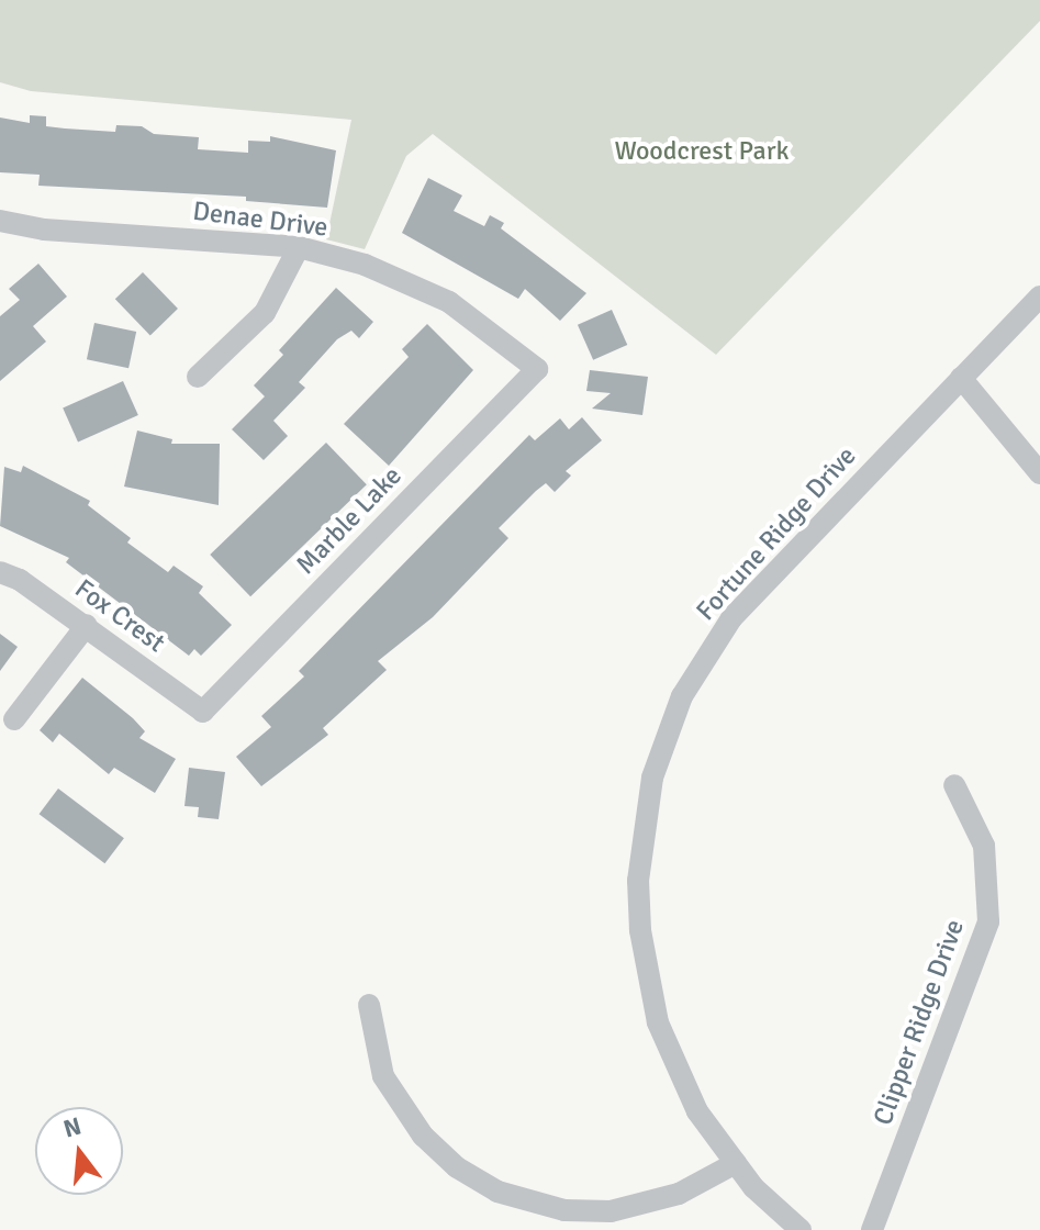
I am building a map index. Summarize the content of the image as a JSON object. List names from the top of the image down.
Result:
{
  "streets": {
    "street": [
      "Denae Drive",
      "Marble Lake",
      "Fortune Ridge Drive",
      "Fox Crest",
      "Clipper Ridge Drive"
    ]
  },
  "crossings": [
    ["Denae Drive", "Marble Lake"],
    ["Marble Lake", "Fox Crest"]
  ],
  "parks": ["Woodcrest Park"],
  "north": "top"
}
